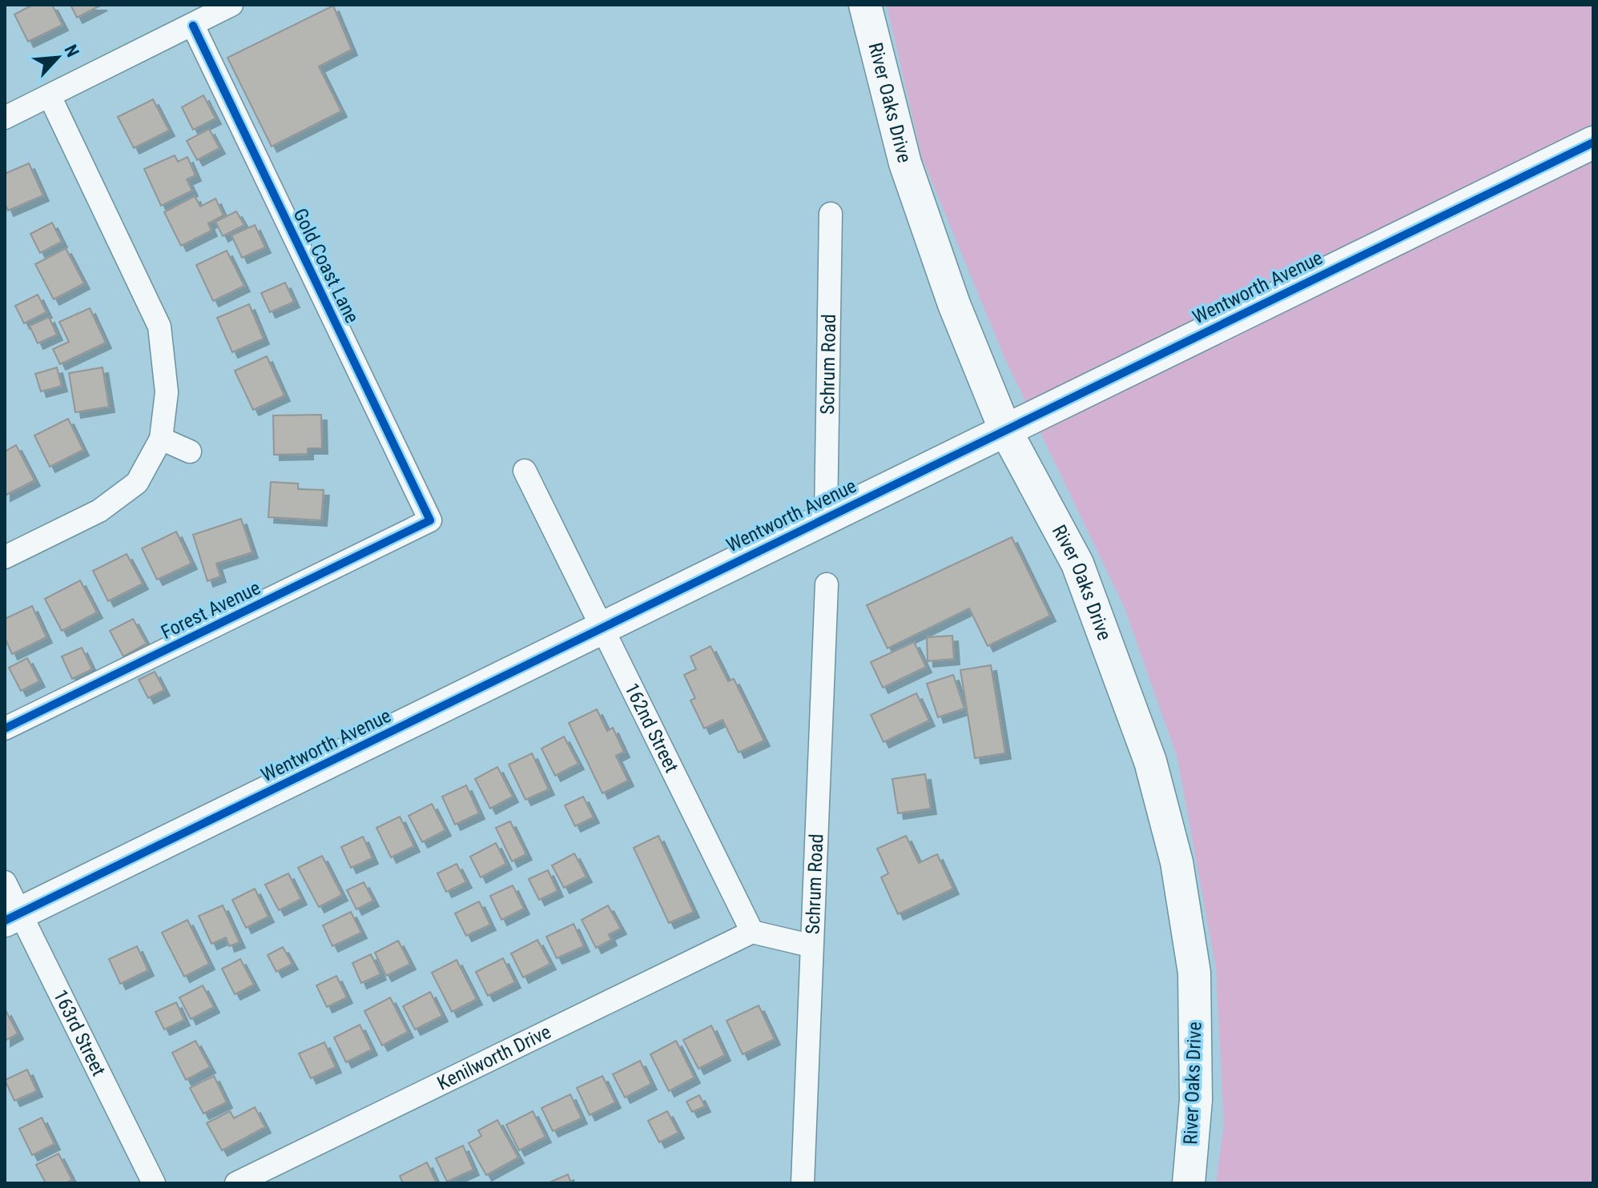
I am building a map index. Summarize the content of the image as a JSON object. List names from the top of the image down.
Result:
{
  "streets": {
    "street": [
      "River Oaks Drive",
      "Gold Coast Lane",
      "Wentworth Avenue",
      "Schrum Road",
      "Forest Avenue",
      "162nd Street",
      "163rd Street",
      "Kenilworth Drive"
    ]
  },
  "crossings": [
    ["River Oaks Drive", "Wentworth Avenue"],
    ["Gold Coast Lane", "Forest Avenue"],
    ["Wentworth Avenue", "Schrum Road"],
    ["Wentworth Avenue", "162nd Street"],
    ["Wentworth Avenue", "163rd Street"],
    ["162nd Street", "Kenilworth Drive"]
  ],
  "north": "top right"
}
